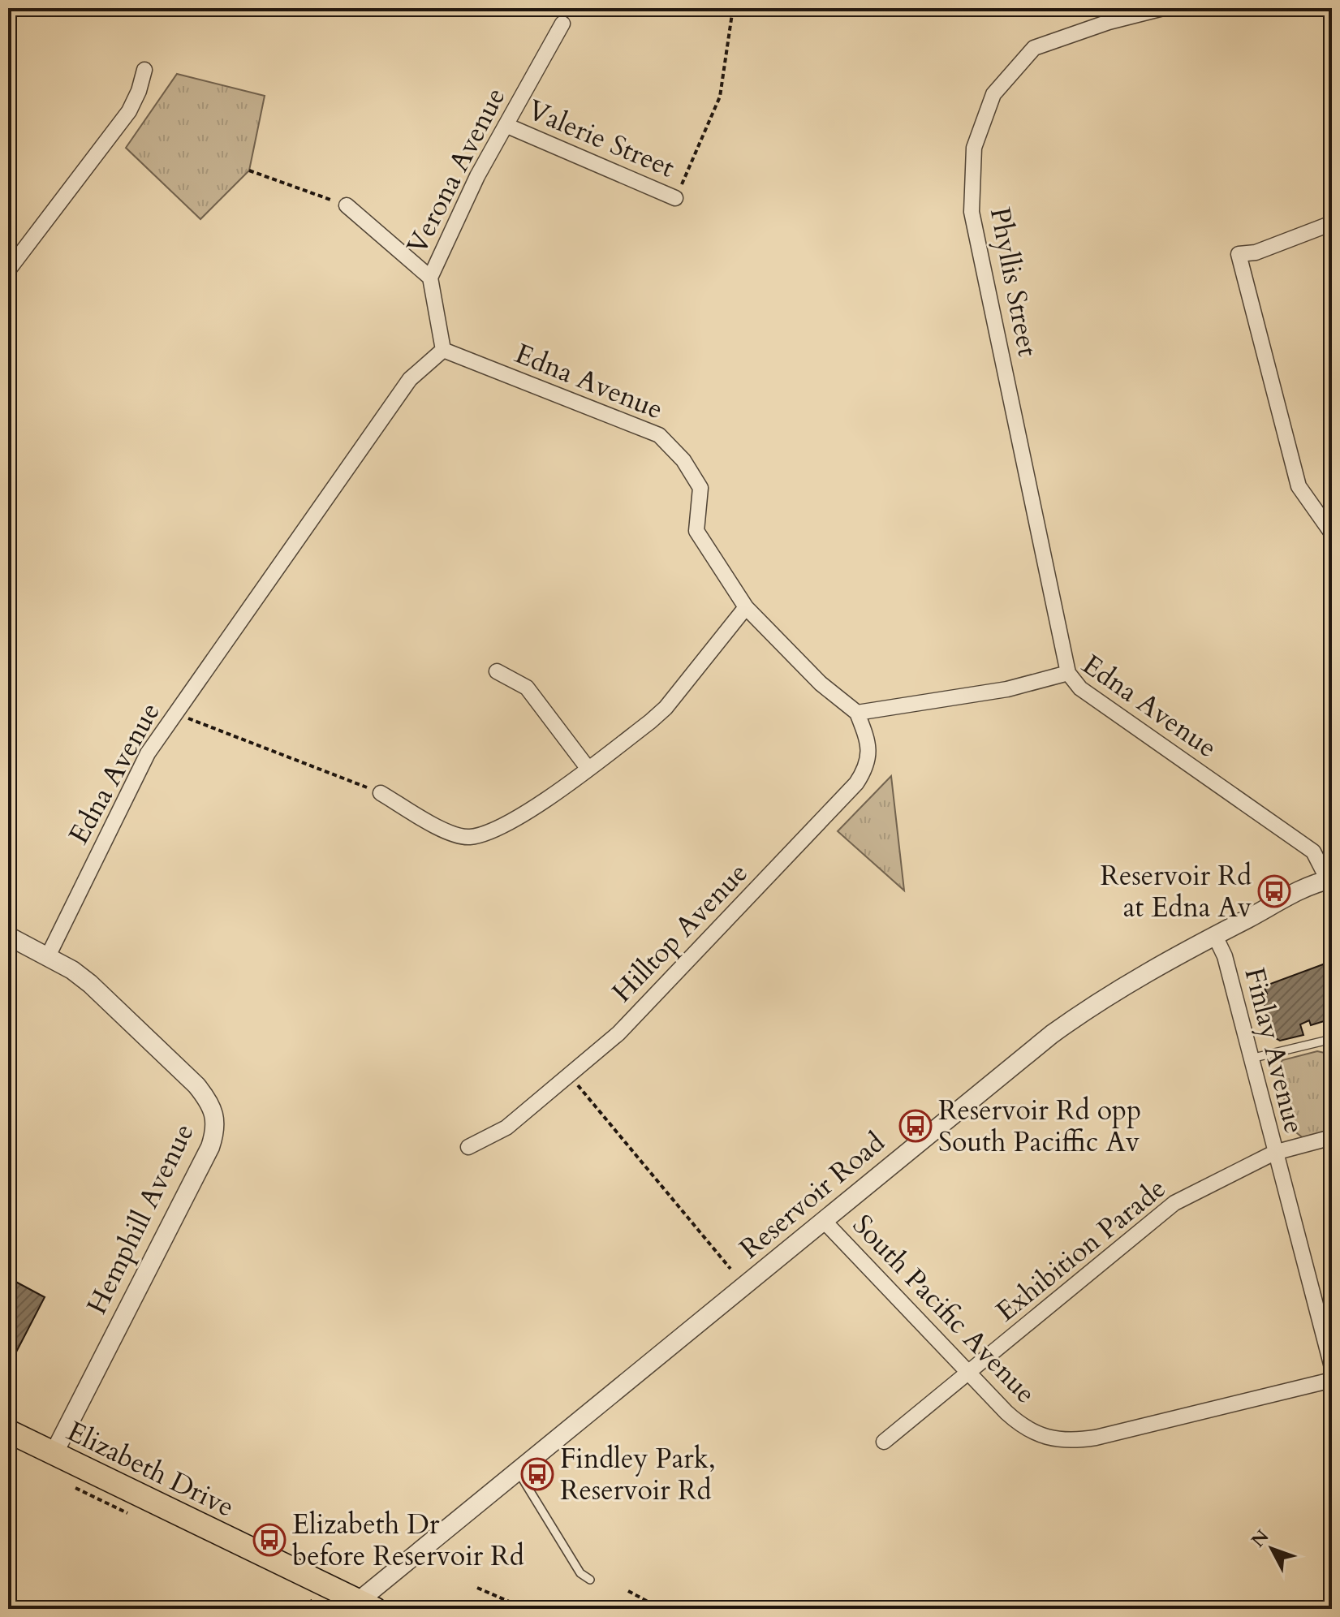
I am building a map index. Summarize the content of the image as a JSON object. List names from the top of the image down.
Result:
{
  "streets": {
    "main road": ["Elizabeth Drive"],
    "street": [
      "Valerie Street",
      "Verona Avenue",
      "Phyllis Street",
      "Edna Avenue",
      "Hilltop Avenue",
      "Finlay Avenue",
      "Reservoir Road",
      "Hemphill Avenue",
      "Exhibition Parade",
      "South Pacific Avenue"
    ]
  },
  "crossings": [
    ["Valerie Street", "Verona Avenue"],
    ["Verona Avenue", "Edna Avenue"],
    ["Phyllis Street", "Edna Avenue"],
    ["Edna Avenue", "Hilltop Avenue"],
    ["Edna Avenue", "Reservoir Road"],
    ["Edna Avenue", "Hemphill Avenue"],
    ["Finlay Avenue", "Reservoir Road"],
    ["Finlay Avenue", "Exhibition Parade"],
    ["Reservoir Road", "South Pacific Avenue"],
    ["Reservoir Road", "Elizabeth Drive"],
    ["Hemphill Avenue", "Elizabeth Drive"],
    ["Exhibition Parade", "South Pacific Avenue"]
  ],
  "places": {
    "bus stop": [
      "Reservoir Rd at Edna Av",
      "Reservoir Rd opp South Paciffic Av",
      "Findley Park, Reservoir Rd",
      "Elizabeth Dr before Reservoir Rd"
    ]
  },
  "north": "top left"
}
